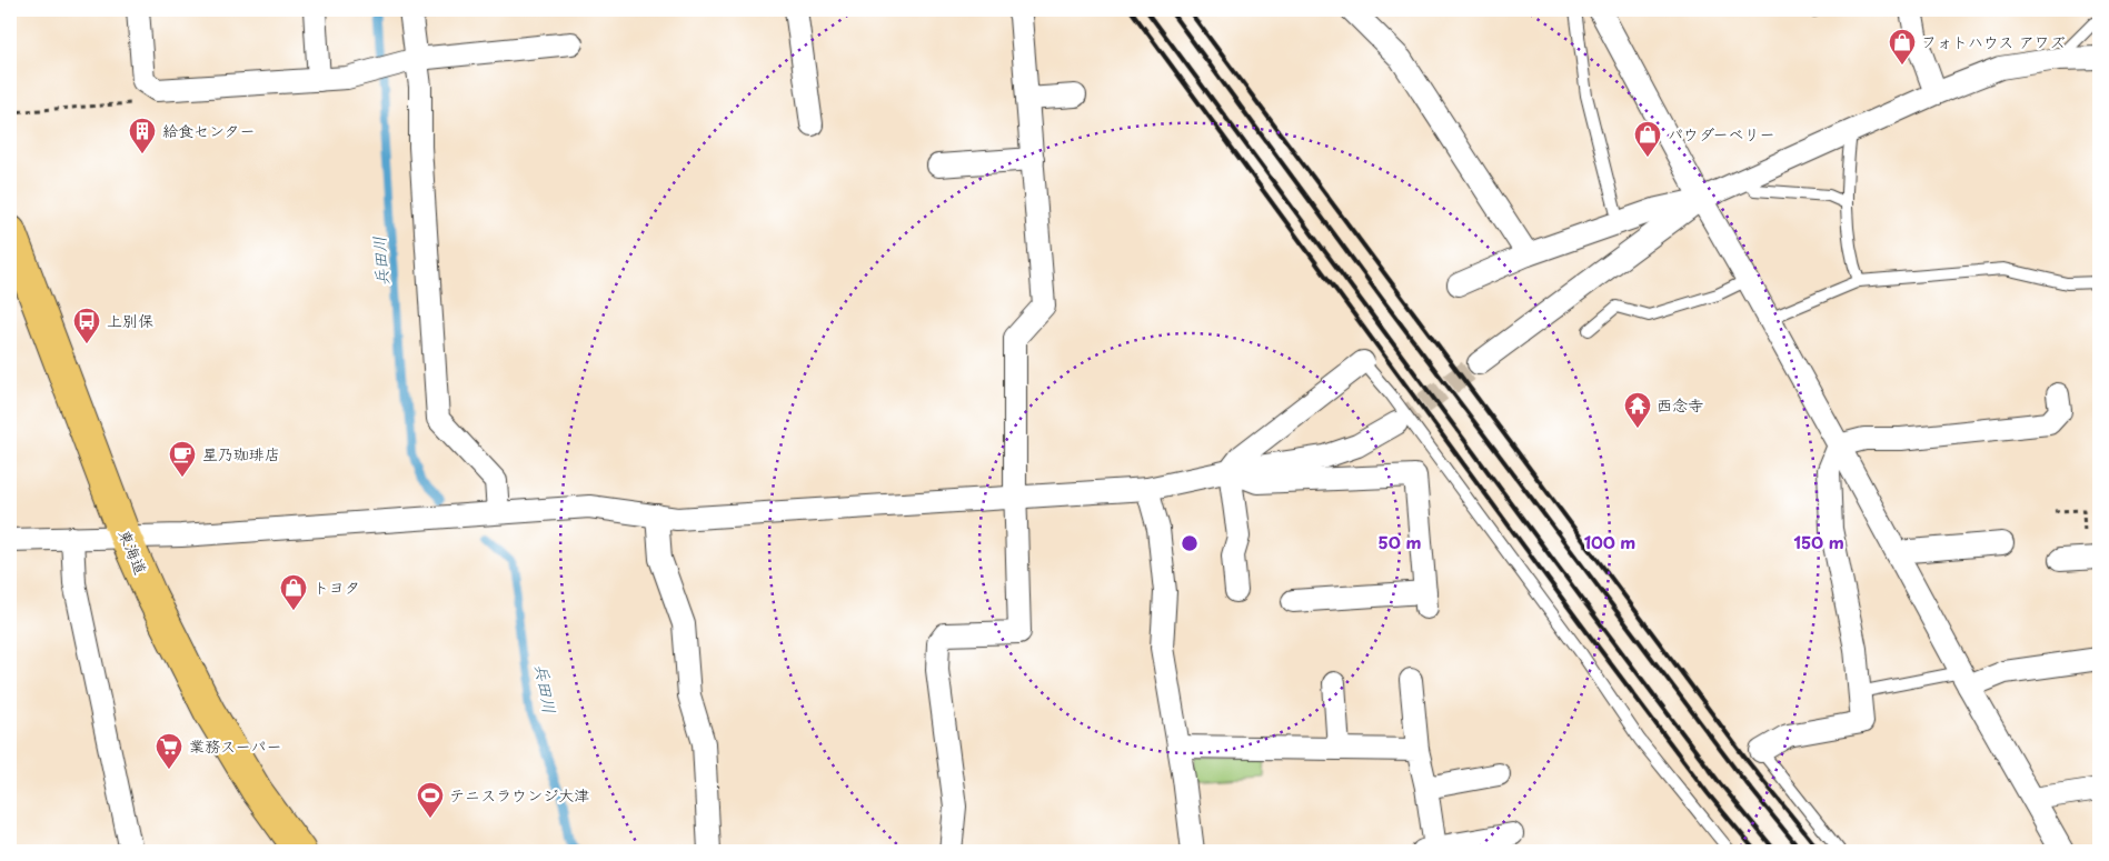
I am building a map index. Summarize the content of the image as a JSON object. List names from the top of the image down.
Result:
{
  "streets": {
    "highway": ["東海道"]
  },
  "water": ["兵田川"],
  "places": {
    "shop": ["フォトハウス アワズ", "パウダーベリー", "トヨタ"],
    "building": ["給食センター"],
    "bus stop": ["上別保"],
    "temple": ["西念寺"],
    "cafe": ["星乃珈琲店"],
    "supermarket": ["業務スーパー"],
    "sports": ["テニスラウンジ大津"]
  },
  "rings": ["50 m", "100 m", "150 m"]
}
